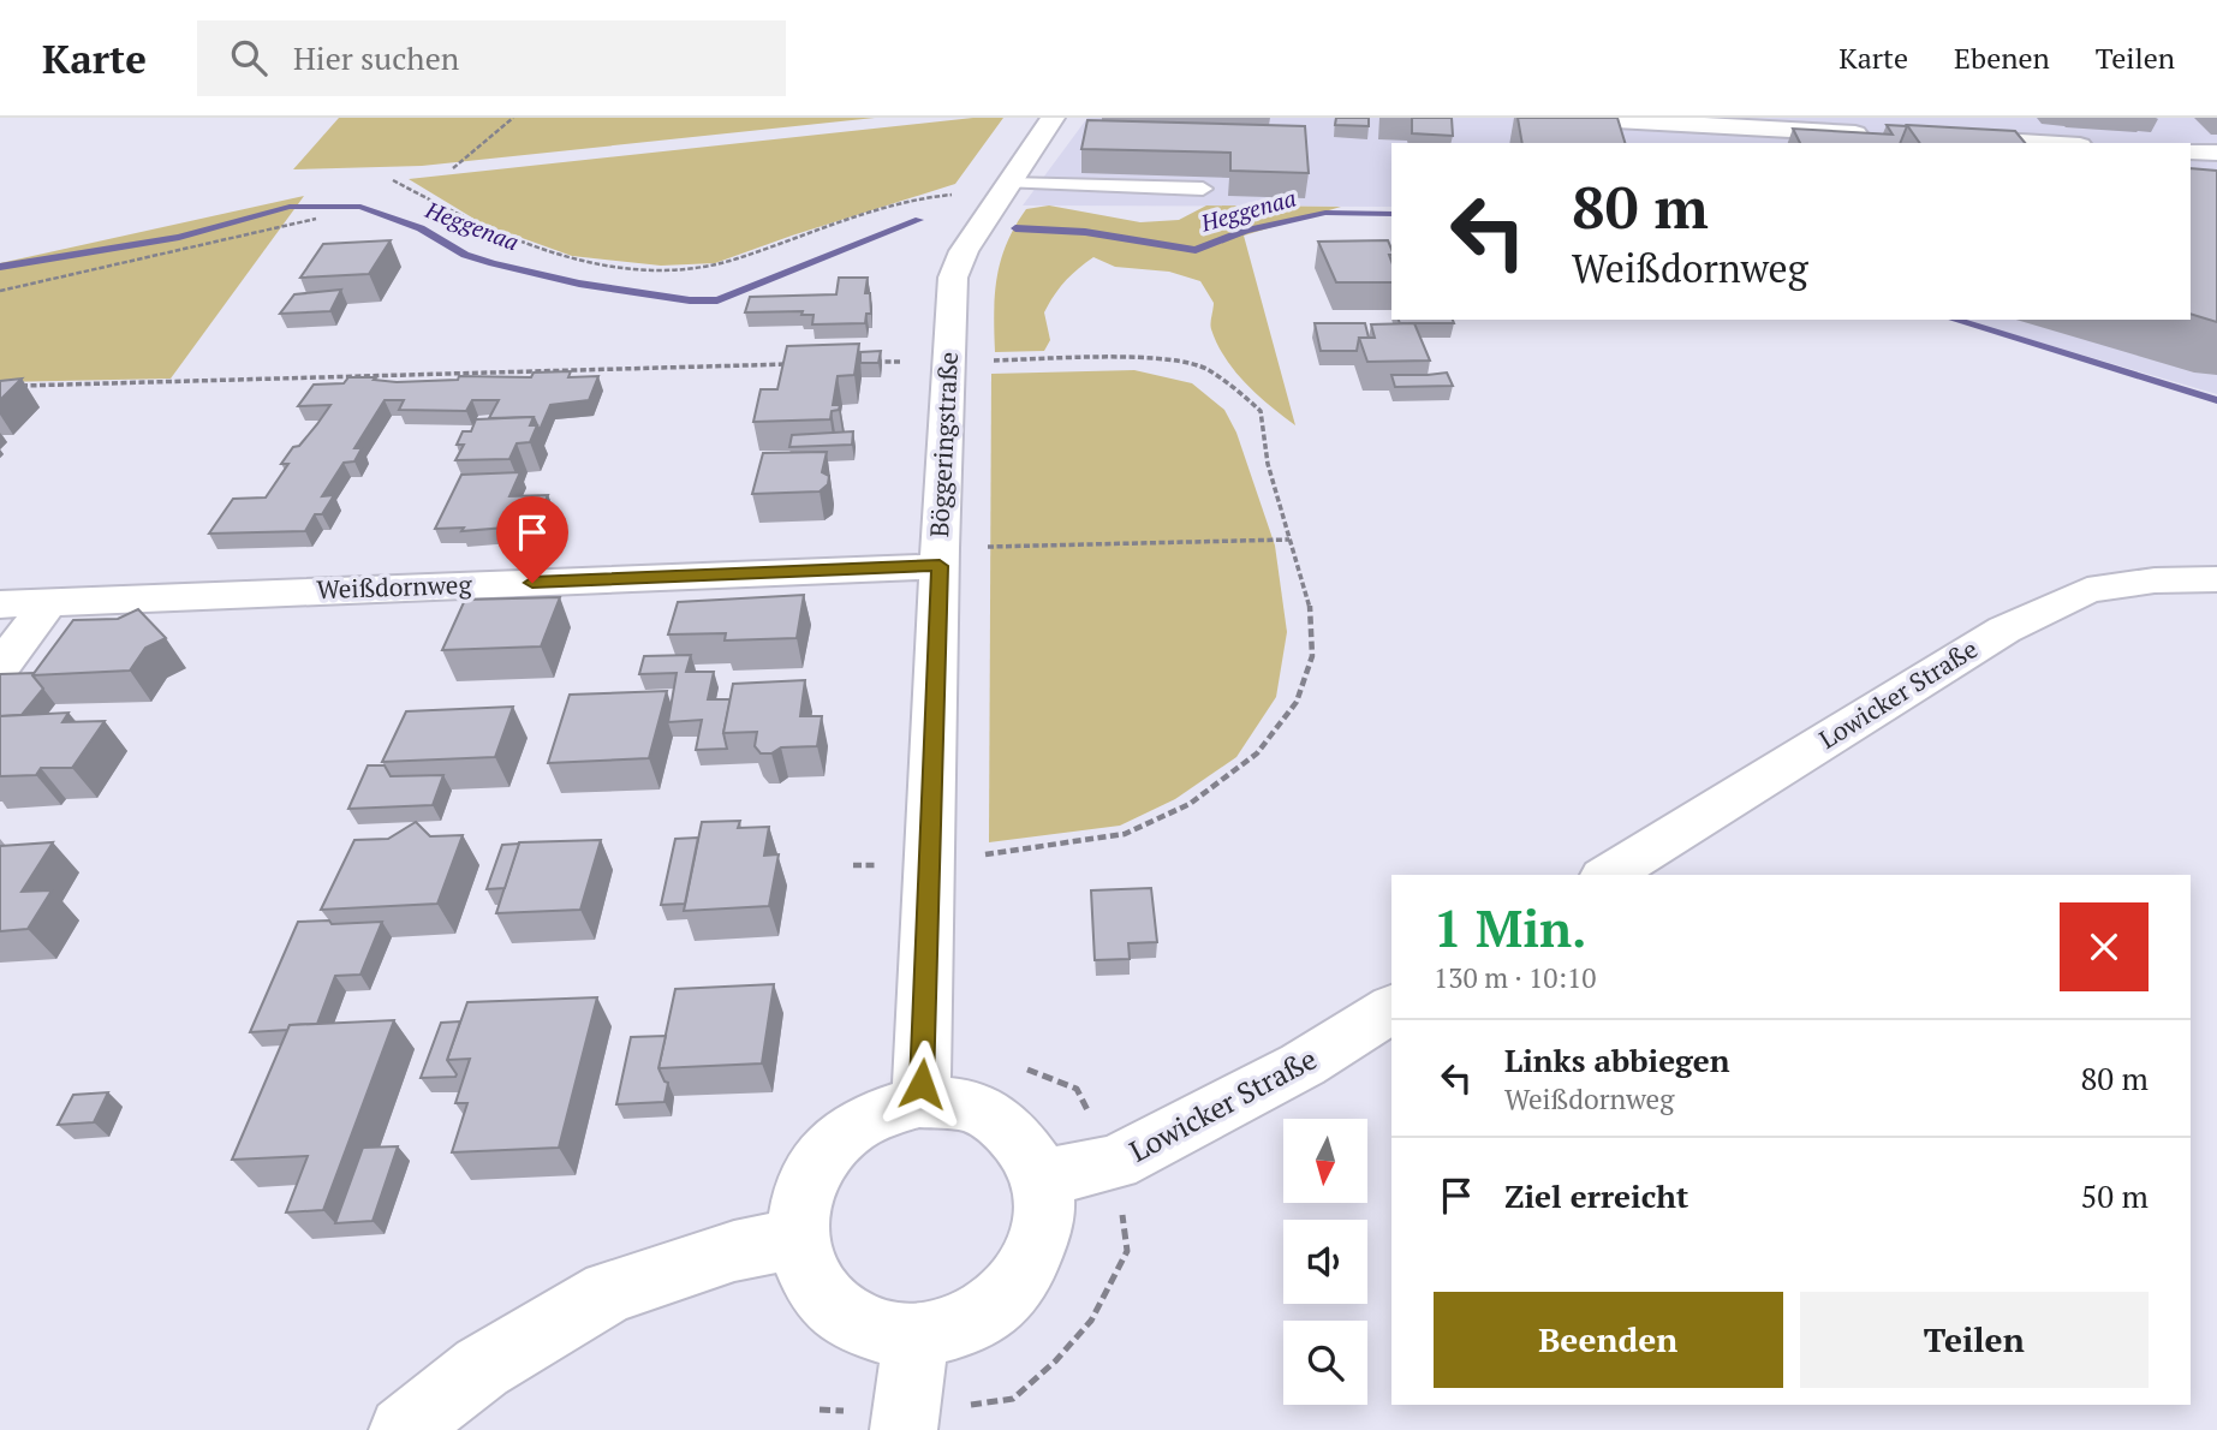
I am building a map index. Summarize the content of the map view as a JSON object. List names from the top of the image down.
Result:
{
  "streets": {
    "street": ["Böggeringstraße", "Weißdornweg", "Lowicker Straße"]
  },
  "crossings": [
    ["Böggeringstraße", "Weißdornweg"],
    ["Böggeringstraße", "Lowicker Straße"]
  ],
  "water": ["Heggenaa"],
  "north": "bottom",
  "page": {
    "header": "Karte",
    "search": "Hier suchen",
    "nav": ["Karte", "Ebenen", "Teilen"],
    "turn": ["80 m", "Weißdornweg"],
    "heading": ["1 Min.", "130 m · 10:10"],
    "list": [
      {
        "name": "Links abbiegen",
        "note": "Weißdornweg",
        "value": "80 m"
      },
      {
        "name": "Ziel erreicht",
        "value": "50 m"
      }
    ],
    "buttons": ["Beenden", "Teilen"]
  }
}
